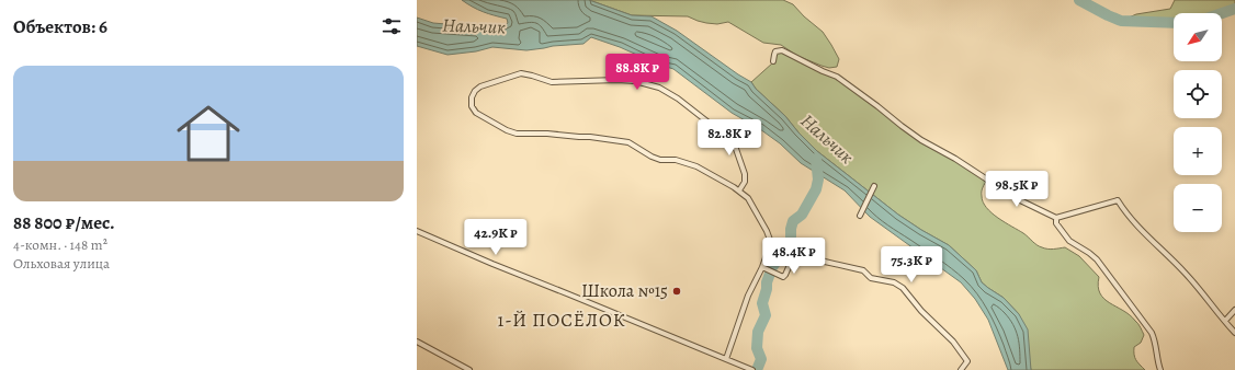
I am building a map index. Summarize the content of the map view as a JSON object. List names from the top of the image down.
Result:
{
  "districts": ["1-Й ПОСЁЛОК"],
  "water": ["Нальчик"],
  "places": ["Школа №15"],
  "north": "bottom left",
  "page": {
    "heading": "Объектов: 6",
    "map_buttons": ["+", "−"],
    "list": [
      {
        "name": "88 800 ₽/мес.",
        "note": "4-комн. · 148 m² · Ольховая улица"
      }
    ],
    "price": [
      "88.8K ₽",
      "82.8K ₽",
      "98.5K ₽",
      "42.9K ₽",
      "48.4K ₽",
      "75.3K ₽"
    ]
  }
}
